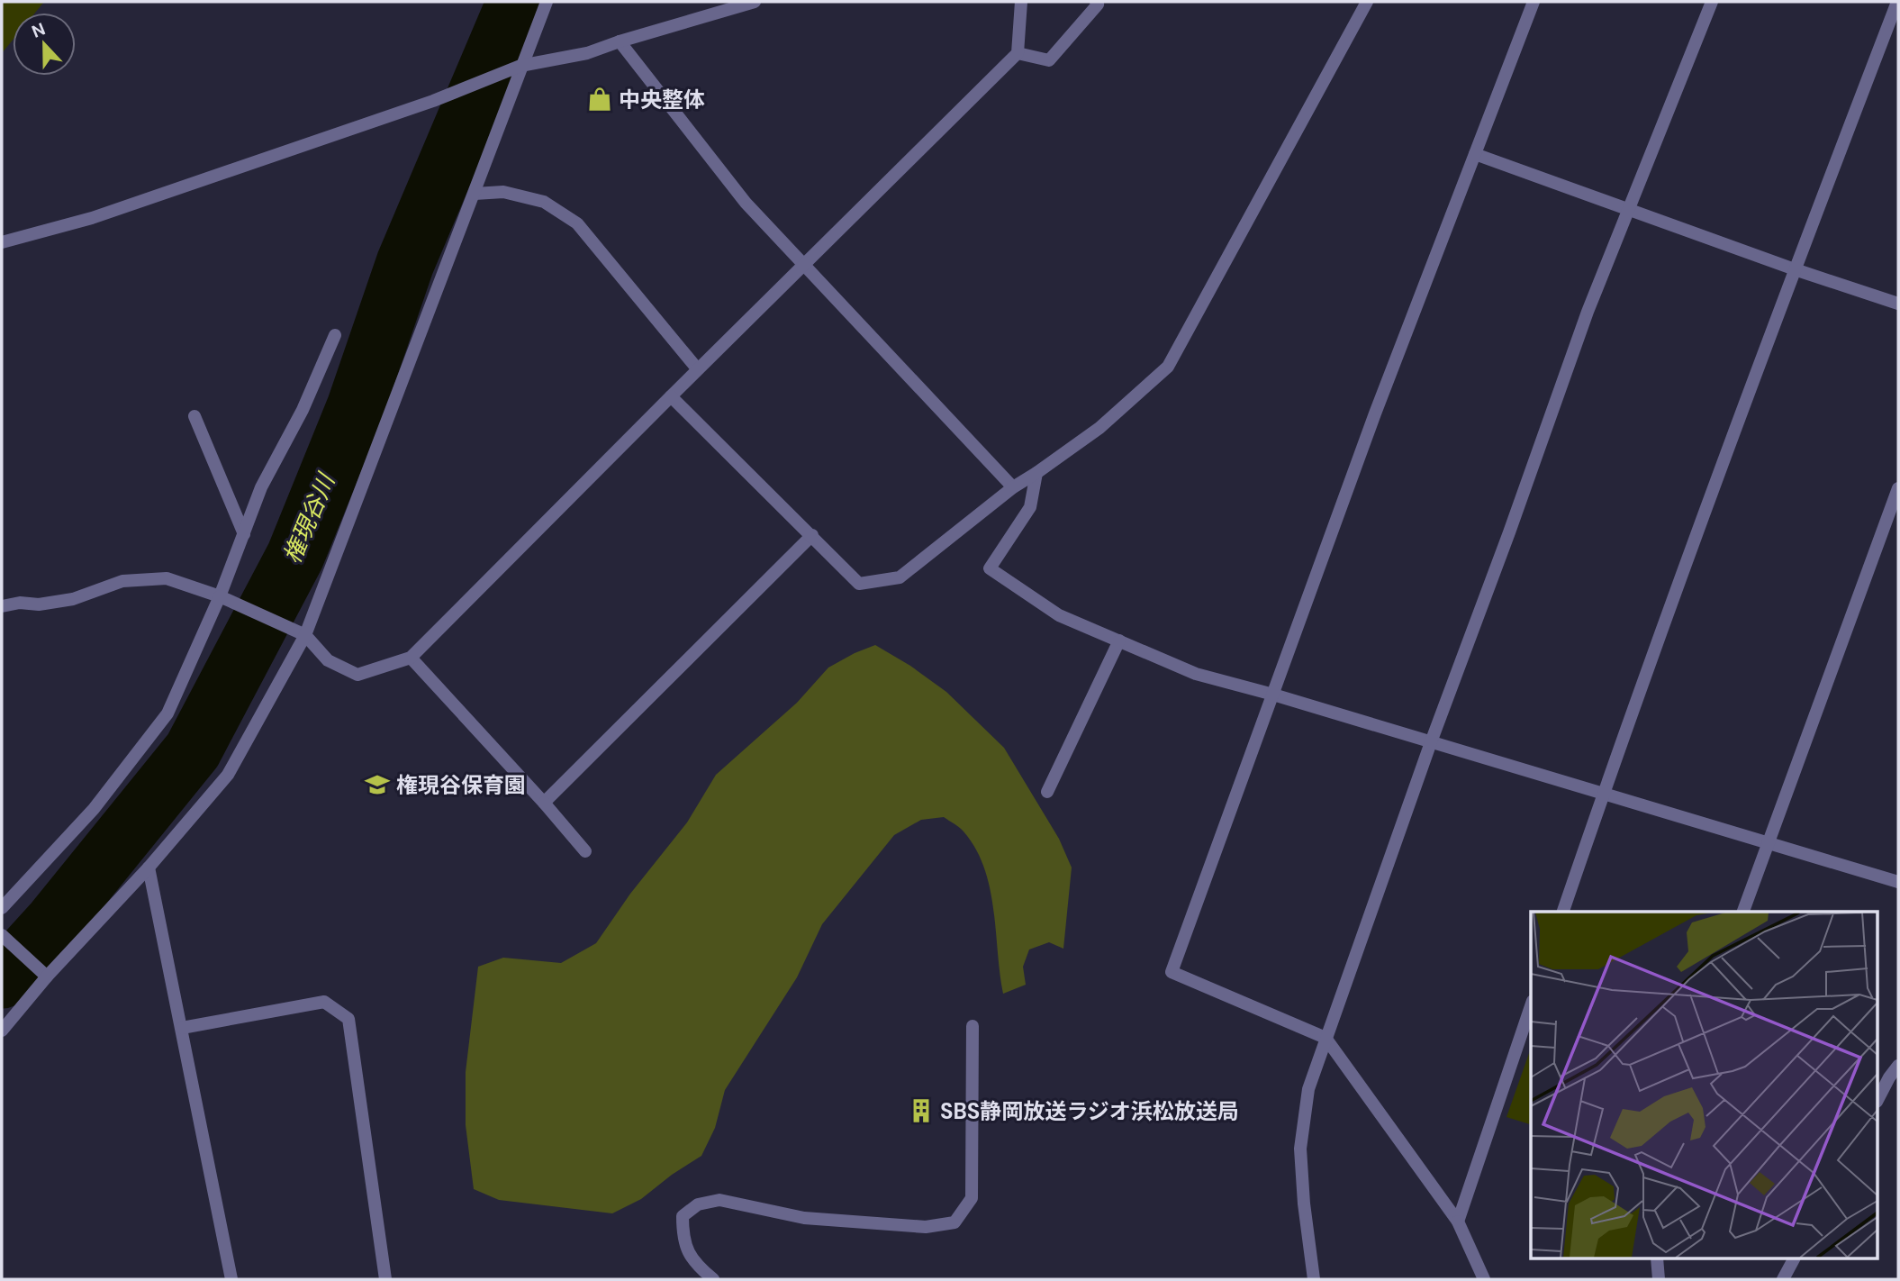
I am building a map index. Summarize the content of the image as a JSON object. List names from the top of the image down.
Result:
{
  "water": ["権現谷川"],
  "places": {
    "shop": ["中央整体"],
    "school or university": ["権現谷保育園"],
    "building": ["SBS静岡放送ラジオ浜松放送局"]
  },
  "north": "top"
}
